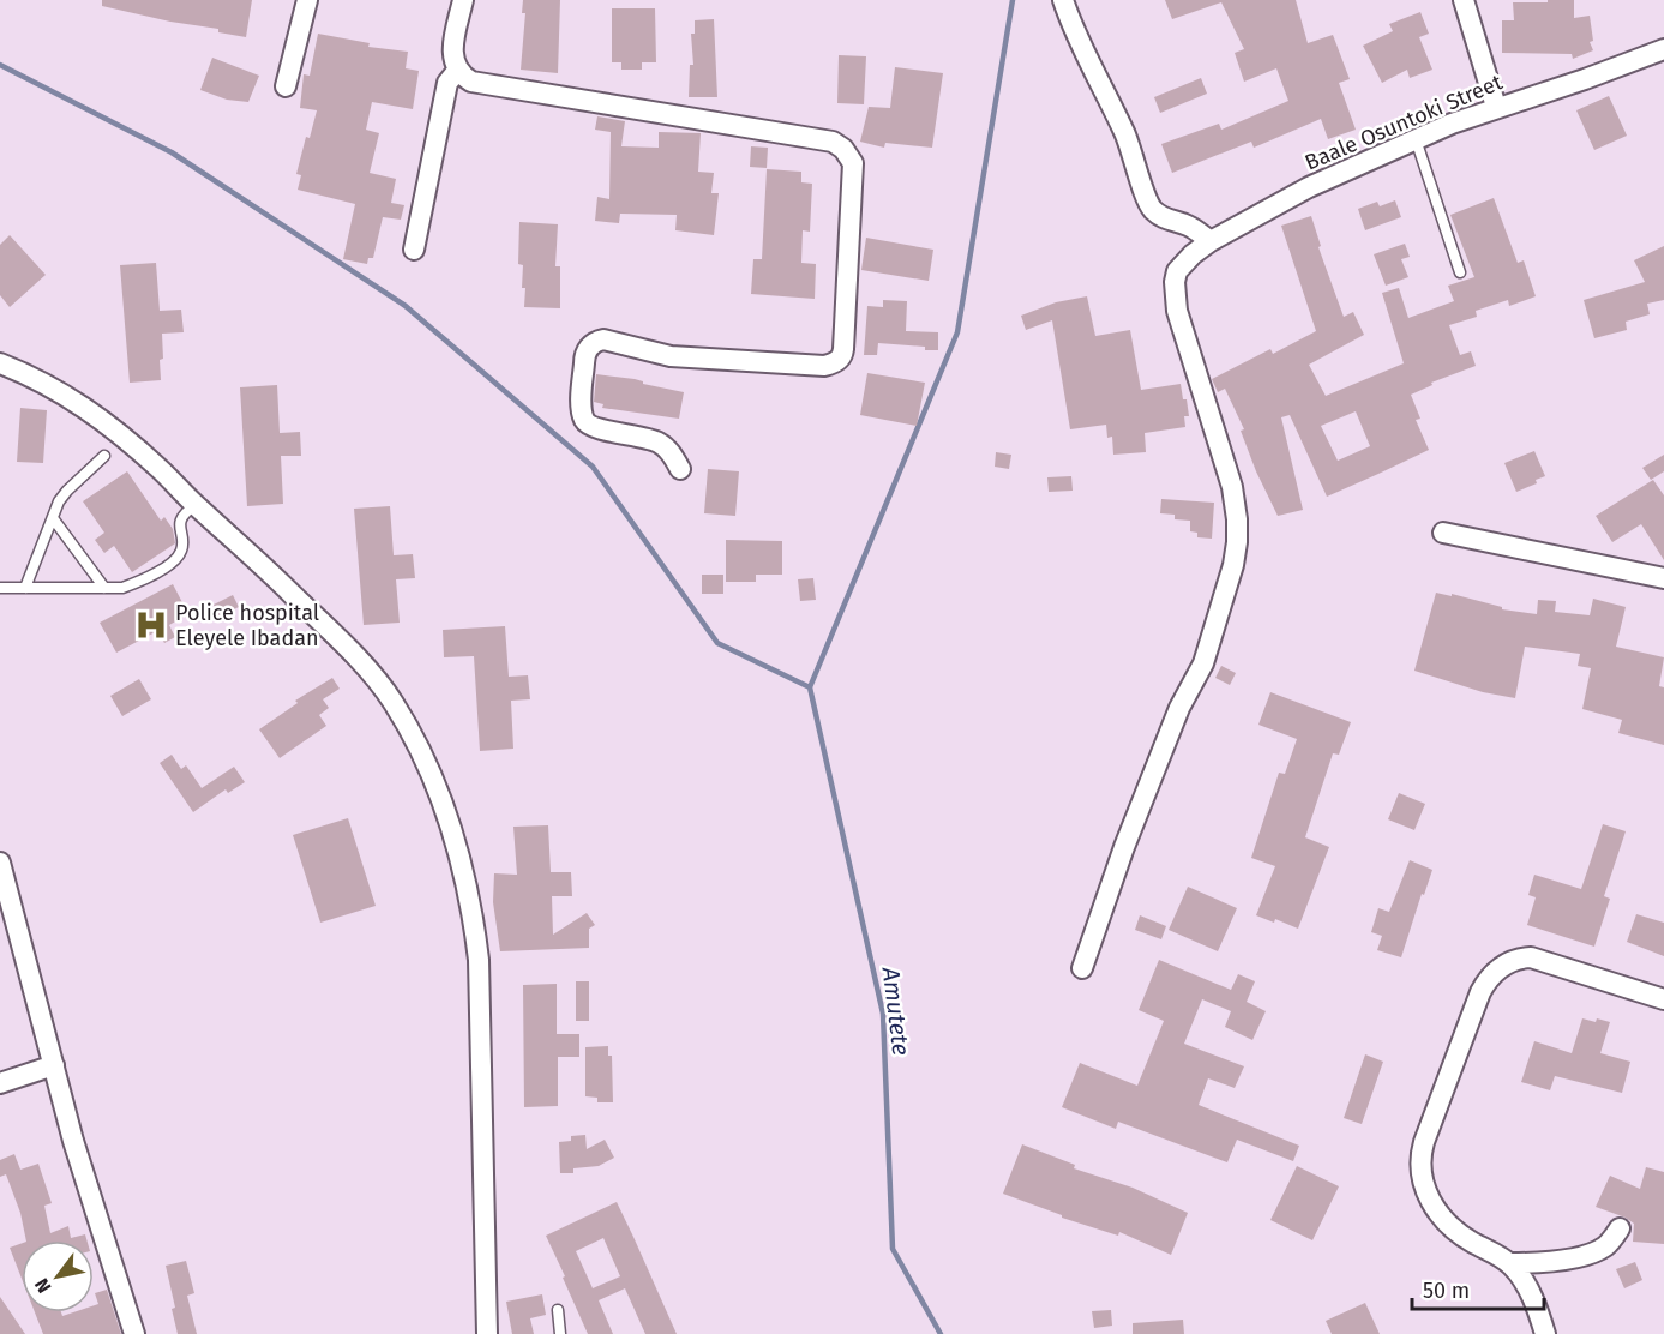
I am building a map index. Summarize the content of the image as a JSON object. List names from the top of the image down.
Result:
{
  "streets": {
    "street": ["Baale Osuntoki Street"]
  },
  "water": ["Amutete"],
  "places": {
    "hospital": ["Police hospital Eleyele Ibadan"]
  },
  "scale_bar": "50 m",
  "north": "bottom left"
}
